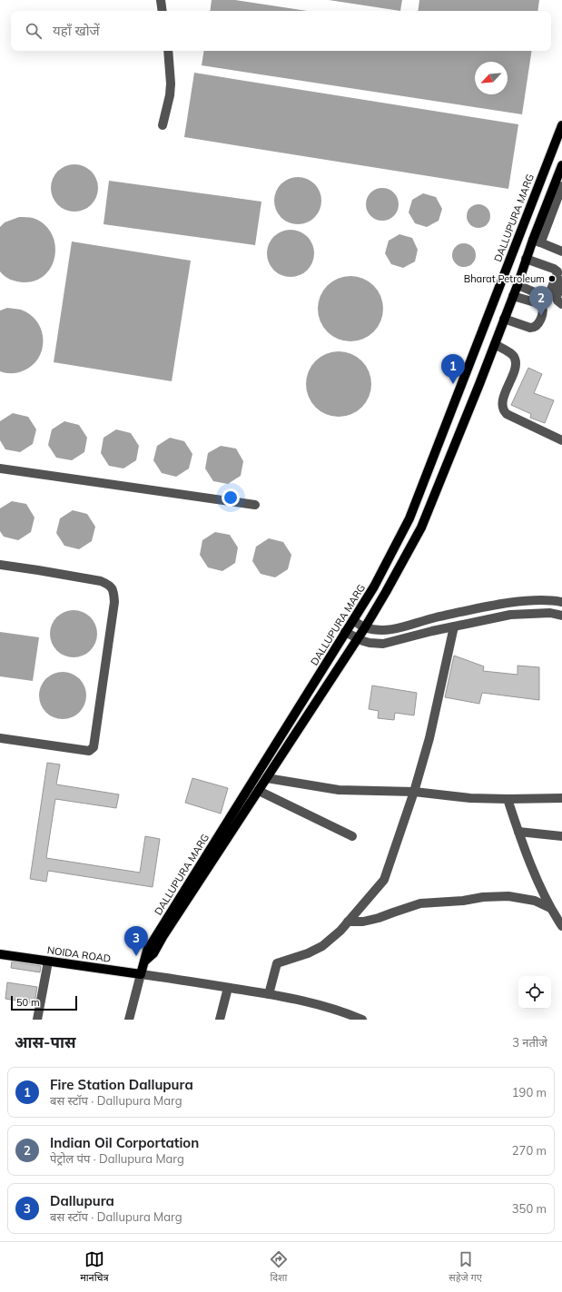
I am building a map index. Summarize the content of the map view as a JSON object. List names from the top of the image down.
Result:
{
  "streets": {
    "main road": ["DALLUPURA MARG", "NOIDA ROAD"]
  },
  "places": ["Bharat Petroleum"],
  "scale_bar": "50 m",
  "north": "bottom left",
  "page": {
    "search": "यहाँ खोजें",
    "pins": ["2", "1", "3"],
    "scale": "50 m",
    "heading": ["आस-पास", "3 नतीजे"],
    "list": [
      {
        "mark": "1",
        "name": "Fire Station Dallupura",
        "note": "बस स्टॉप · Dallupura Marg",
        "value": "190 m"
      },
      {
        "mark": "2",
        "name": "Indian Oil Corportation",
        "note": "पेट्रोल पंप · Dallupura Marg",
        "value": "270 m"
      },
      {
        "mark": "3",
        "name": "Dallupura",
        "note": "बस स्टॉप · Dallupura Marg",
        "value": "350 m"
      }
    ],
    "nav": ["मानचित्र", "दिशा", "सहेजे गए"]
  }
}
